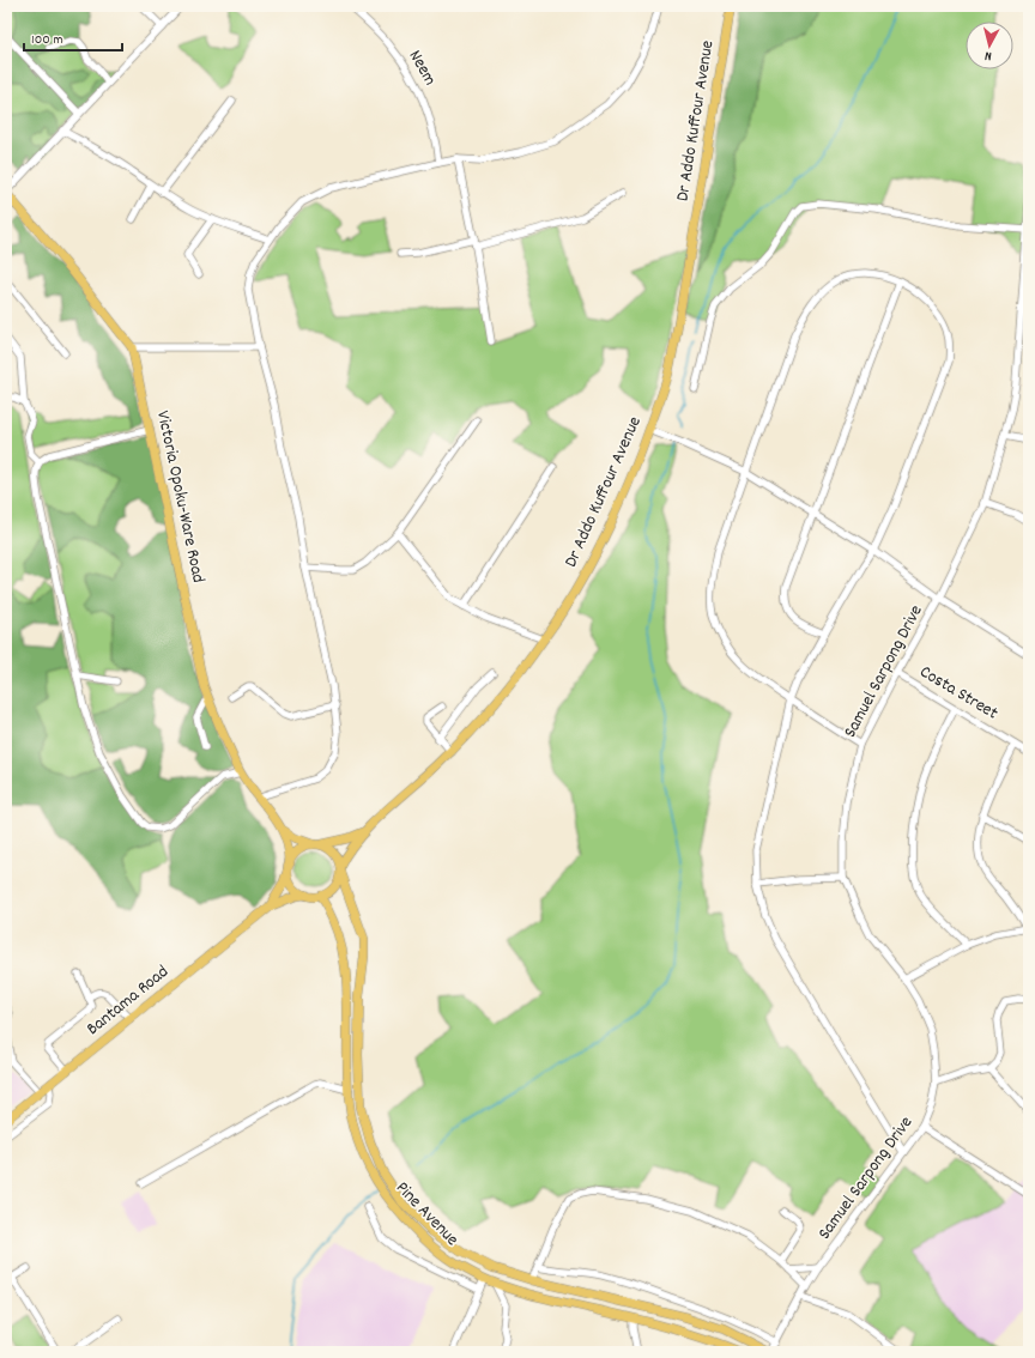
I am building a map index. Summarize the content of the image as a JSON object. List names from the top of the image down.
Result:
{
  "streets": {
    "main road": [
      "Dr Addo Kuffour Avenue",
      "Victoria Opoku-Ware Road",
      "Bantama Road",
      "Pine Avenue"
    ],
    "street": ["Neem", "Samuel Sarpong Drive", "Costa Street"]
  },
  "crossings": [
    ["Dr Addo Kuffour Avenue", "Pine Avenue"],
    ["Samuel Sarpong Drive", "Costa Street"]
  ],
  "scale_bar": "100 m",
  "north": "bottom"
}
